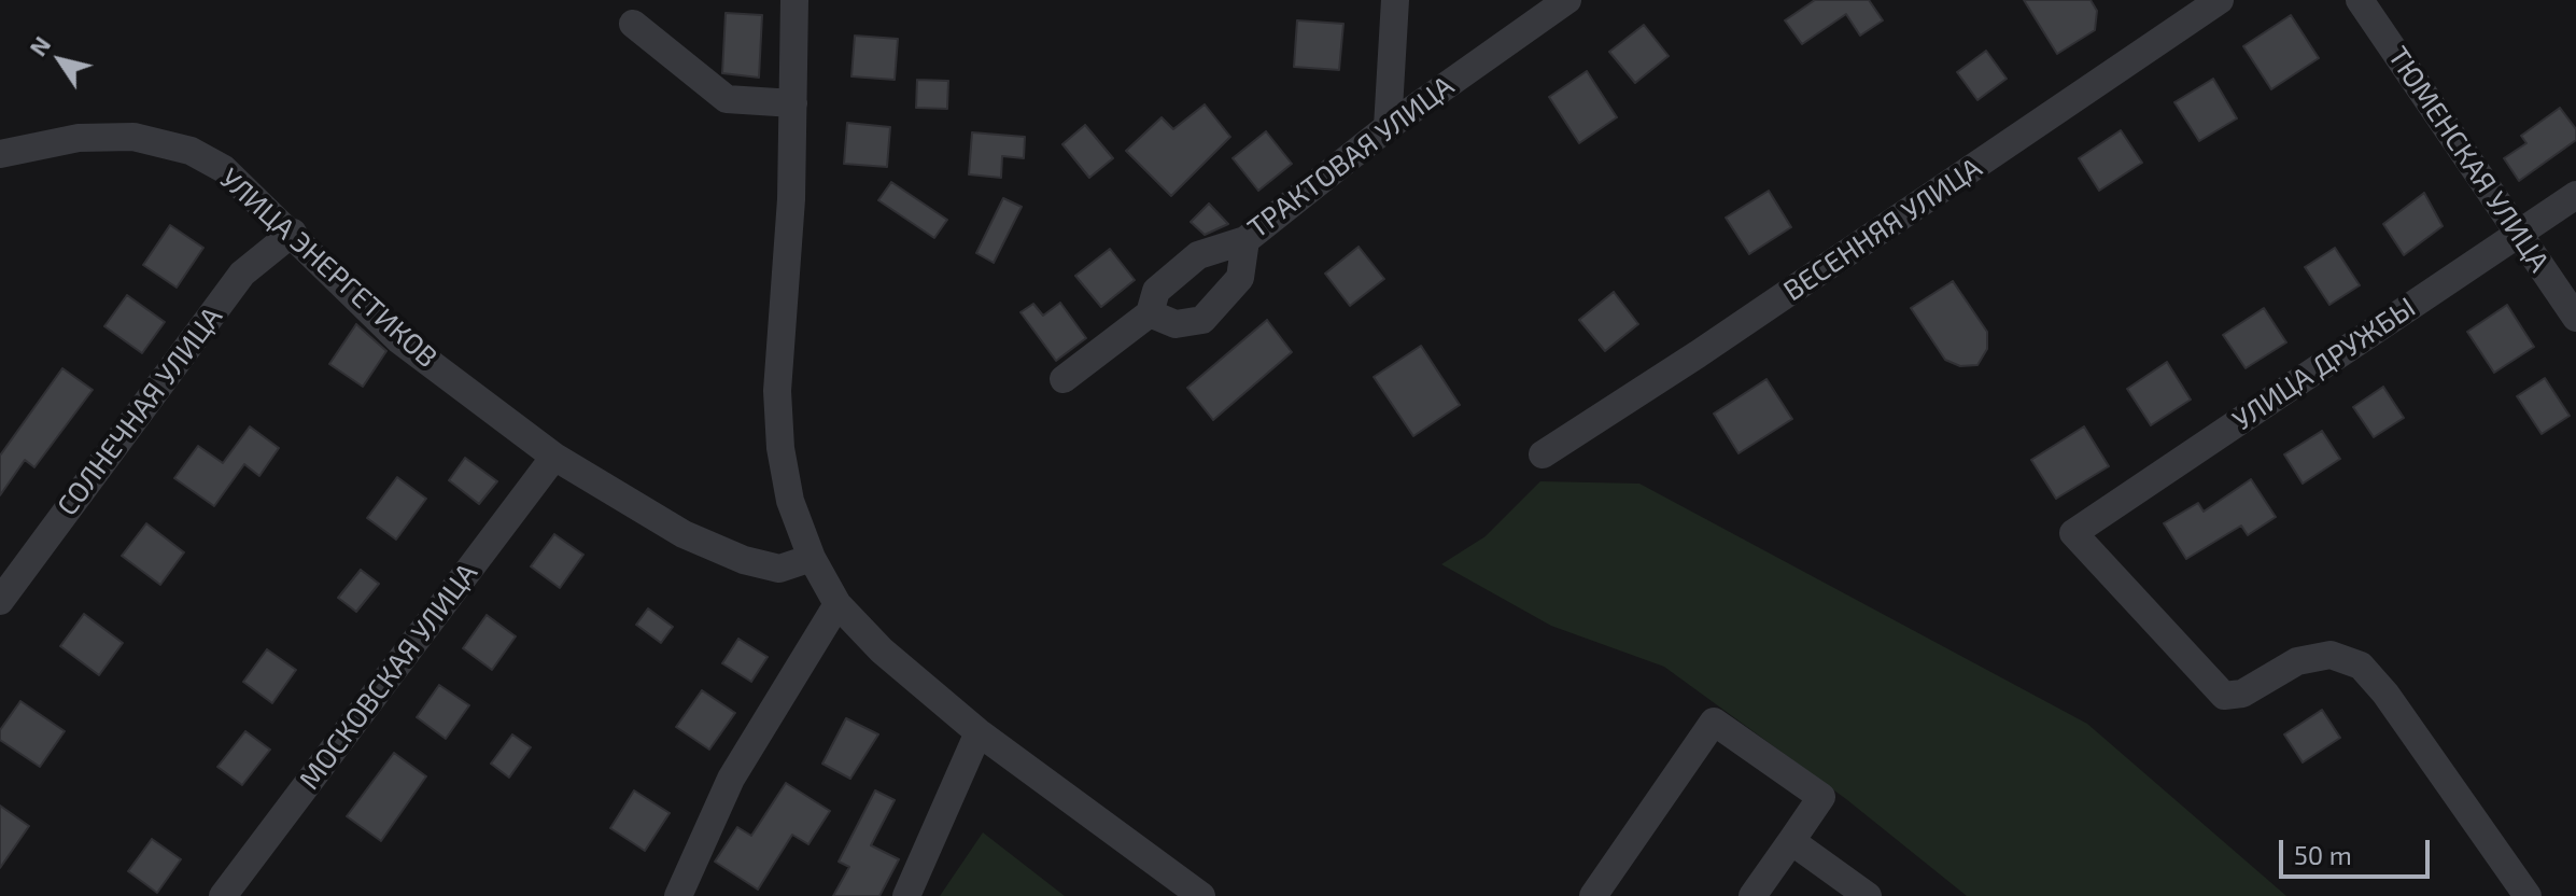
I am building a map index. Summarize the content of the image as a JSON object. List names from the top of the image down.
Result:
{
  "streets": {
    "street": [
      "ТРАКТОВАЯ УЛИЦА",
      "ТЮМЕНСКАЯ УЛИЦА",
      "ВЕСЕННЯЯ УЛИЦА",
      "УЛИЦА ЭНЕРГЕТИКОВ",
      "УЛИЦА ДРУЖБЫ",
      "СОЛНЕЧНАЯ УЛИЦА",
      "МОСКОВСКАЯ УЛИЦА"
    ]
  },
  "crossings": [
    ["ТЮМЕНСКАЯ УЛИЦА", "УЛИЦА ДРУЖБЫ"],
    ["УЛИЦА ЭНЕРГЕТИКОВ", "СОЛНЕЧНАЯ УЛИЦА"],
    ["УЛИЦА ЭНЕРГЕТИКОВ", "МОСКОВСКАЯ УЛИЦА"]
  ],
  "scale_bar": "50 m",
  "north": "top left"
}
